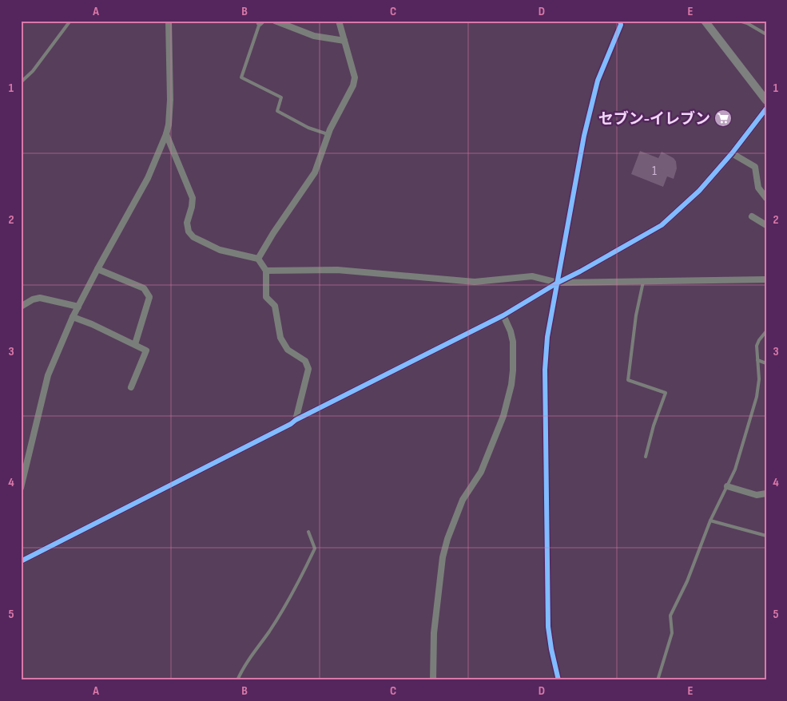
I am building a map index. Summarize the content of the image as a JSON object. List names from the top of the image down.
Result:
{
  "places": {
    "supermarket": ["セブン-イレブン"]
  },
  "house_numbers": ["1"],
  "grid": {
    "columns": [
      "A",
      "B",
      "C",
      "D",
      "E"
    ],
    "rows": [
      "1",
      "2",
      "3",
      "4",
      "5"
    ]
  }
}
